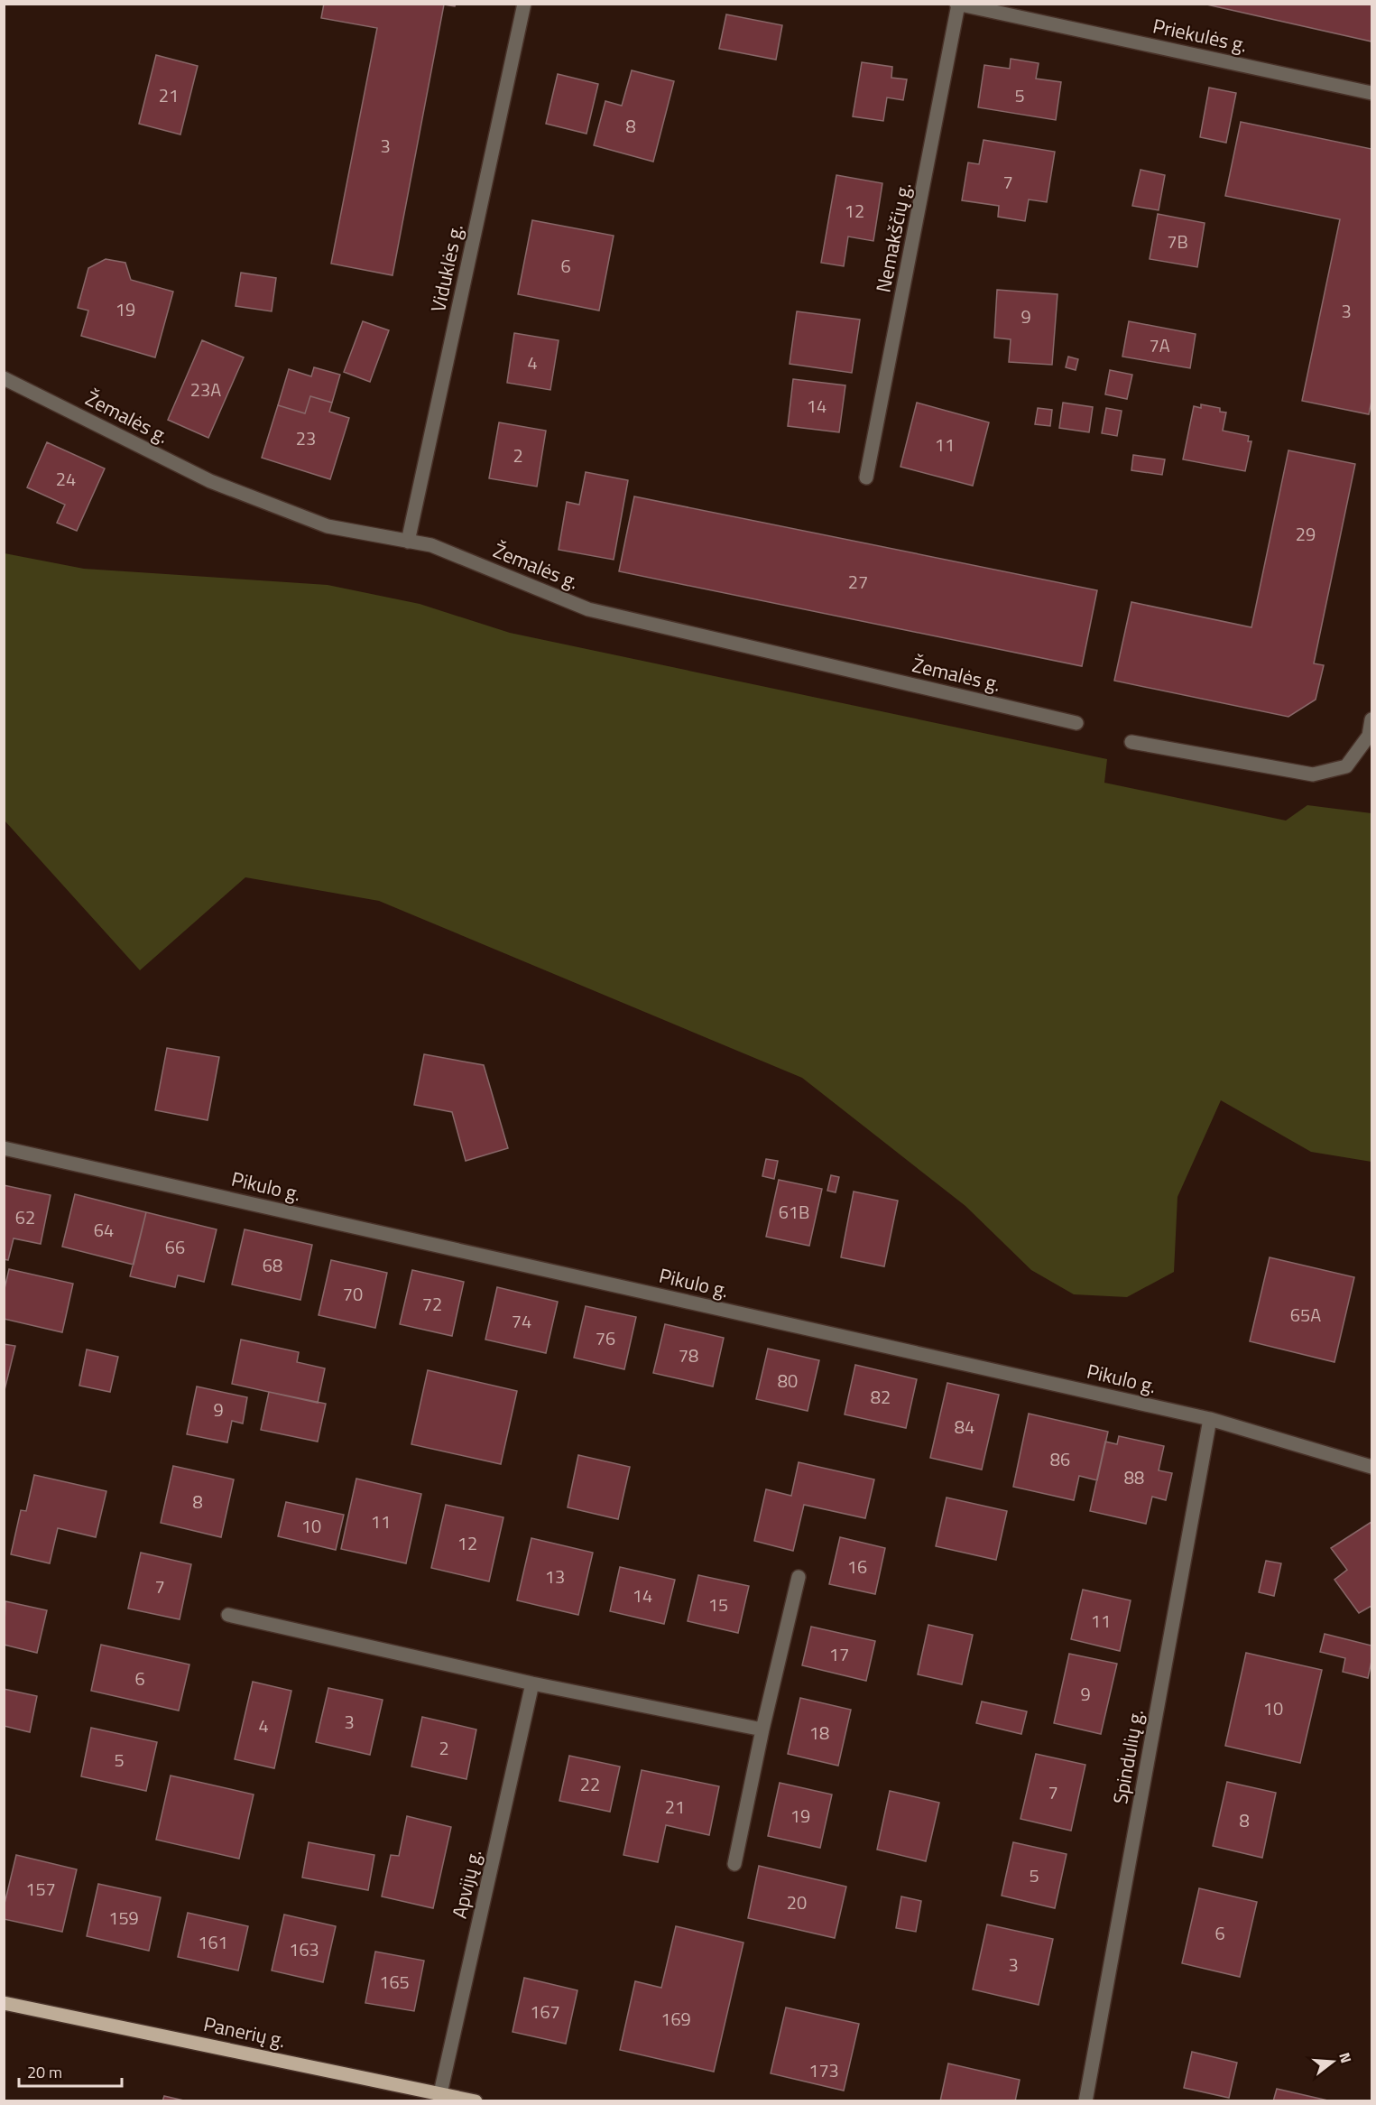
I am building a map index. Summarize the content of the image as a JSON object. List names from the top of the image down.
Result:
{
  "streets": {
    "main road": ["Panerių g."],
    "street": [
      "Priekulės g.",
      "Nemakščių g.",
      "Viduklės g.",
      "Žemalės g.",
      "Pikulo g.",
      "Spindulių g.",
      "Apvijų g."
    ]
  },
  "crossings": [
    ["Priekulės g.", "Nemakščių g."],
    ["Viduklės g.", "Žemalės g."],
    ["Pikulo g.", "Spindulių g."],
    ["Apvijų g.", "Panerių g."]
  ],
  "house_numbers": [
    "21",
    "5",
    "8",
    "3",
    "7",
    "12",
    "7B",
    "6",
    "19",
    "3",
    "9",
    "7A",
    "4",
    "23A",
    "14",
    "23",
    "11",
    "2",
    "24",
    "29",
    "27",
    "61B",
    "62",
    "64",
    "66",
    "68",
    "70",
    "72",
    "65A",
    "74",
    "76",
    "78",
    "80",
    "82",
    "9",
    "84",
    "86",
    "88",
    "8",
    "11",
    "10",
    "12",
    "16",
    "13",
    "7",
    "14",
    "15",
    "11",
    "17",
    "6",
    "9",
    "10",
    "3",
    "4",
    "18",
    "2",
    "5",
    "22",
    "7",
    "21",
    "19",
    "8",
    "5",
    "157",
    "20",
    "159",
    "6",
    "161",
    "163",
    "3",
    "165",
    "167",
    "169",
    "173"
  ],
  "scale_bar": "20 m",
  "north": "right"
}
